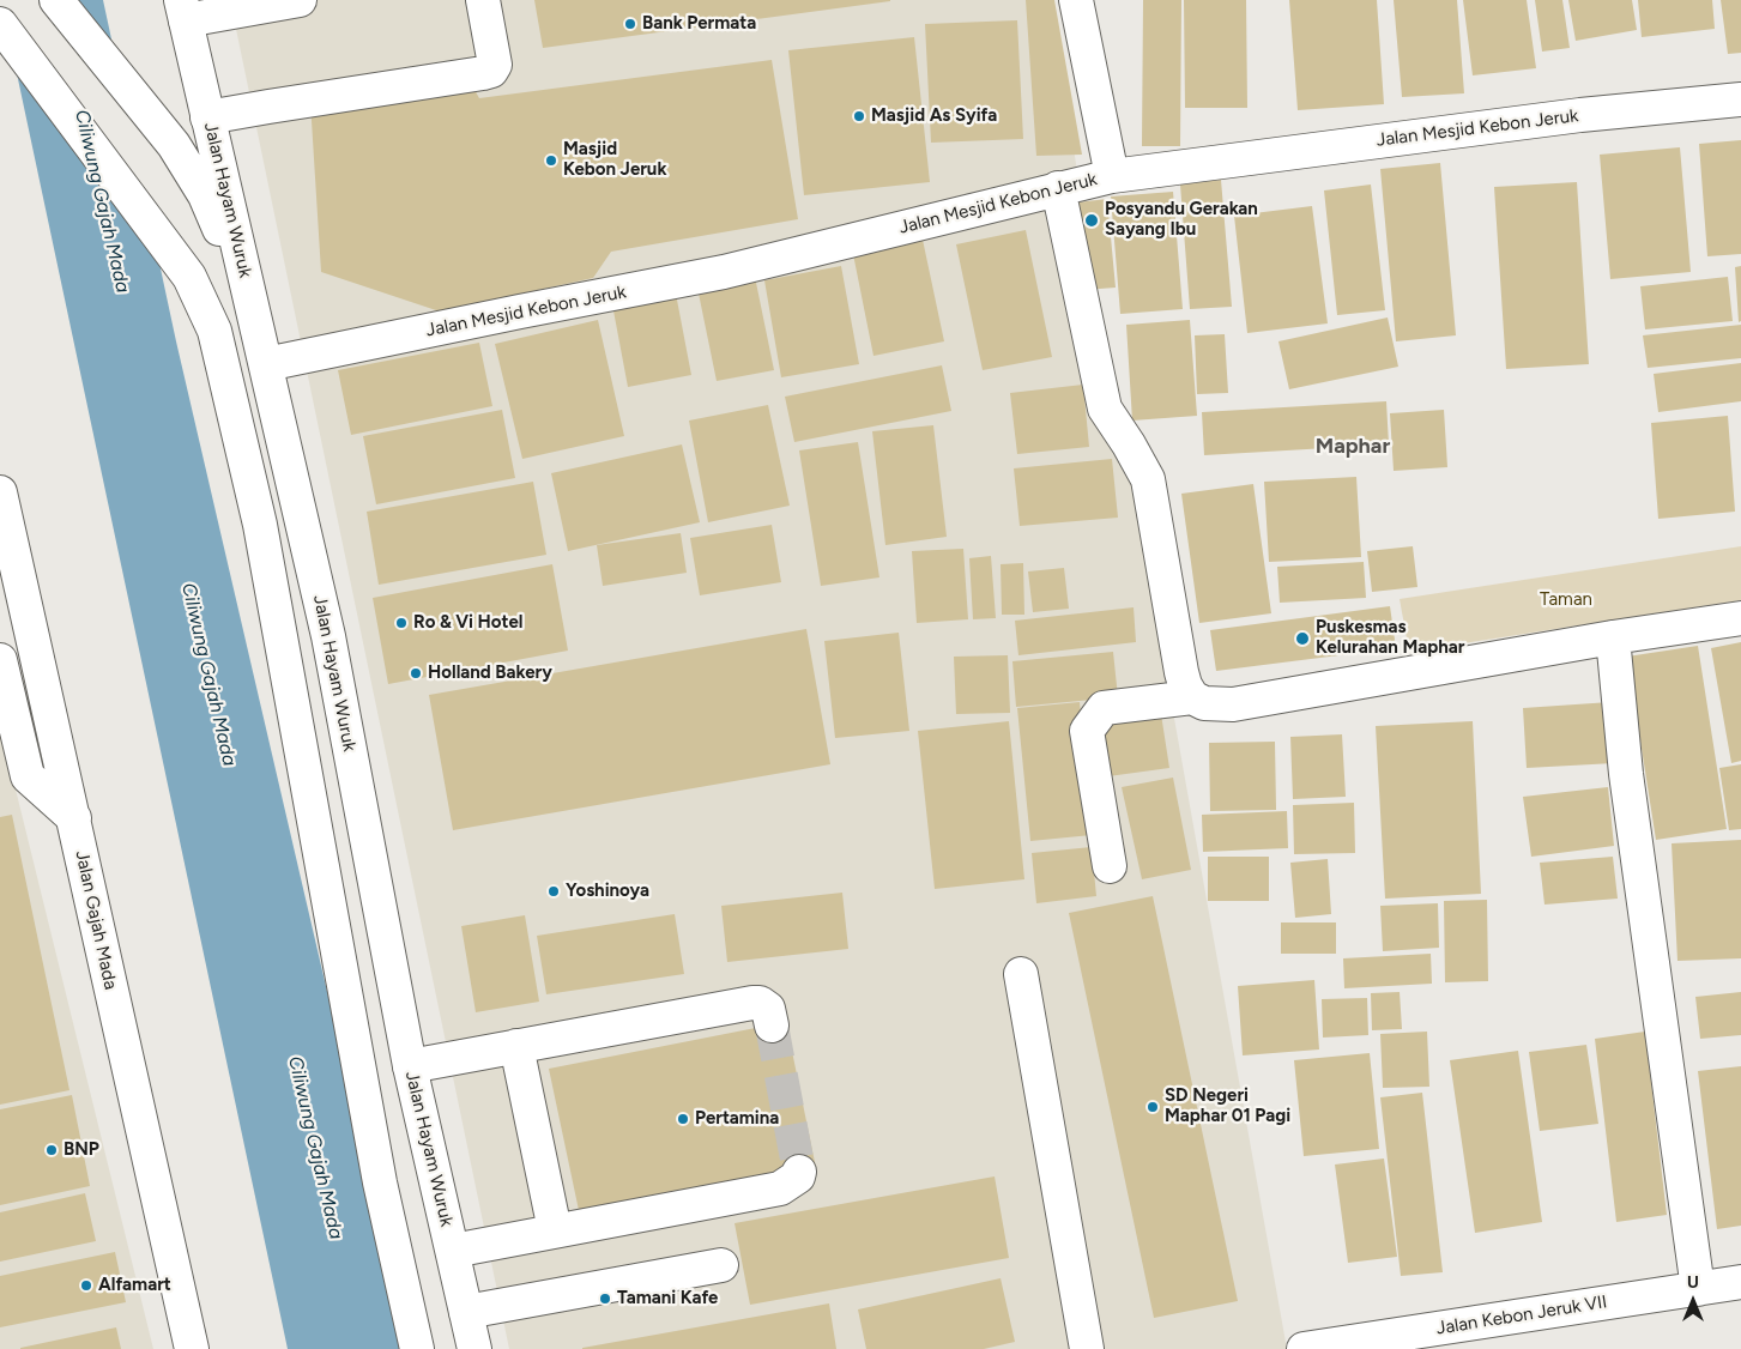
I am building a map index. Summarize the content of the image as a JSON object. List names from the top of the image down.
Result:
{
  "streets": {
    "main road": [
      "Jalan Mesjid Kebon Jeruk",
      "Jalan Hayam Wuruk",
      "Jalan Gajah Mada",
      "Jalan Kebon Jeruk VII"
    ]
  },
  "crossings": [
    ["Jalan Mesjid Kebon Jeruk", "Jalan Hayam Wuruk"]
  ],
  "districts": ["Maphar"],
  "water": ["Ciliwung Gajah Mada"],
  "parks": ["Taman"],
  "places": [
    "Bank Permata",
    "Masjid As Syifa",
    "Masjid Kebon Jeruk",
    "Posyandu Gerakan Sayang Ibu",
    "Ro & Vi Hotel",
    "Puskesmas Kelurahan Maphar",
    "Holland Bakery",
    "Yoshinoya",
    "SD Negeri Maphar 01 Pagi",
    "Pertamina",
    "BNP",
    "Alfamart",
    "Tamani Kafe"
  ],
  "north": "top"
}
